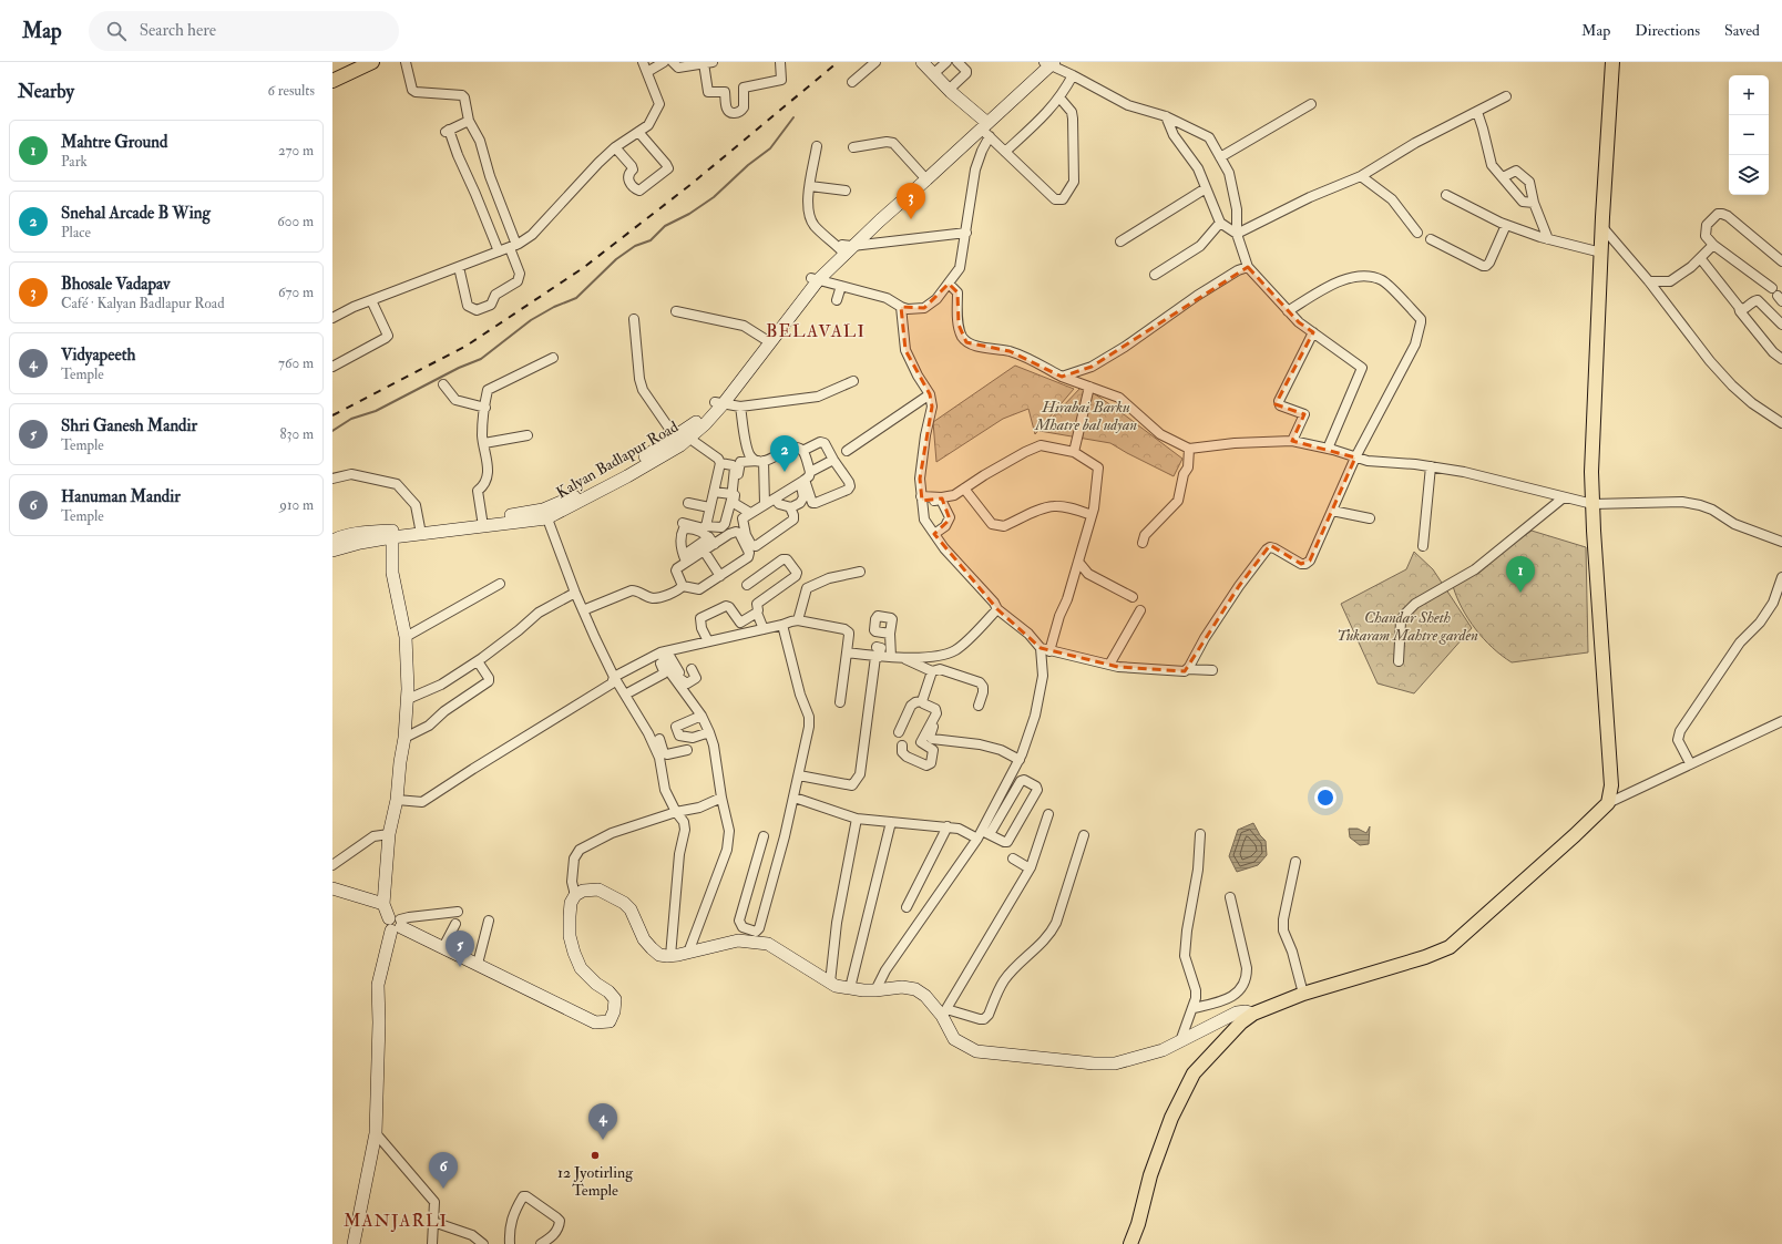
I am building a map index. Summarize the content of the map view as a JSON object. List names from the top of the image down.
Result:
{
  "streets": {
    "street": ["Kalyan Badlapur Road"]
  },
  "districts": ["BELAVALI", "MANJARLI"],
  "parks": ["Hirabai Barku Mhatre bal udyan", "Chandar Sheth Tukaram Mahtre garden"],
  "places": ["12 Jyotirling Temple"],
  "page": {
    "header": "Map",
    "search": "Search here",
    "nav": ["Map", "Directions", "Saved"],
    "heading": ["Nearby", "6 results"],
    "map_buttons": ["+", "−"],
    "list": [
      {
        "mark": "1",
        "name": "Mahtre Ground",
        "note": "Park",
        "value": "270 m"
      },
      {
        "mark": "2",
        "name": "Snehal Arcade B Wing",
        "note": "Place",
        "value": "600 m"
      },
      {
        "mark": "3",
        "name": "Bhosale Vadapav",
        "note": "Café · Kalyan Badlapur Road",
        "value": "670 m"
      },
      {
        "mark": "4",
        "name": "Vidyapeeth",
        "note": "Temple",
        "value": "760 m"
      },
      {
        "mark": "5",
        "name": "Shri Ganesh Mandir",
        "note": "Temple",
        "value": "830 m"
      },
      {
        "mark": "6",
        "name": "Hanuman Mandir",
        "note": "Temple",
        "value": "910 m"
      }
    ],
    "pins": [
      "3",
      "2",
      "1",
      "5",
      "4",
      "6"
    ]
  }
}
